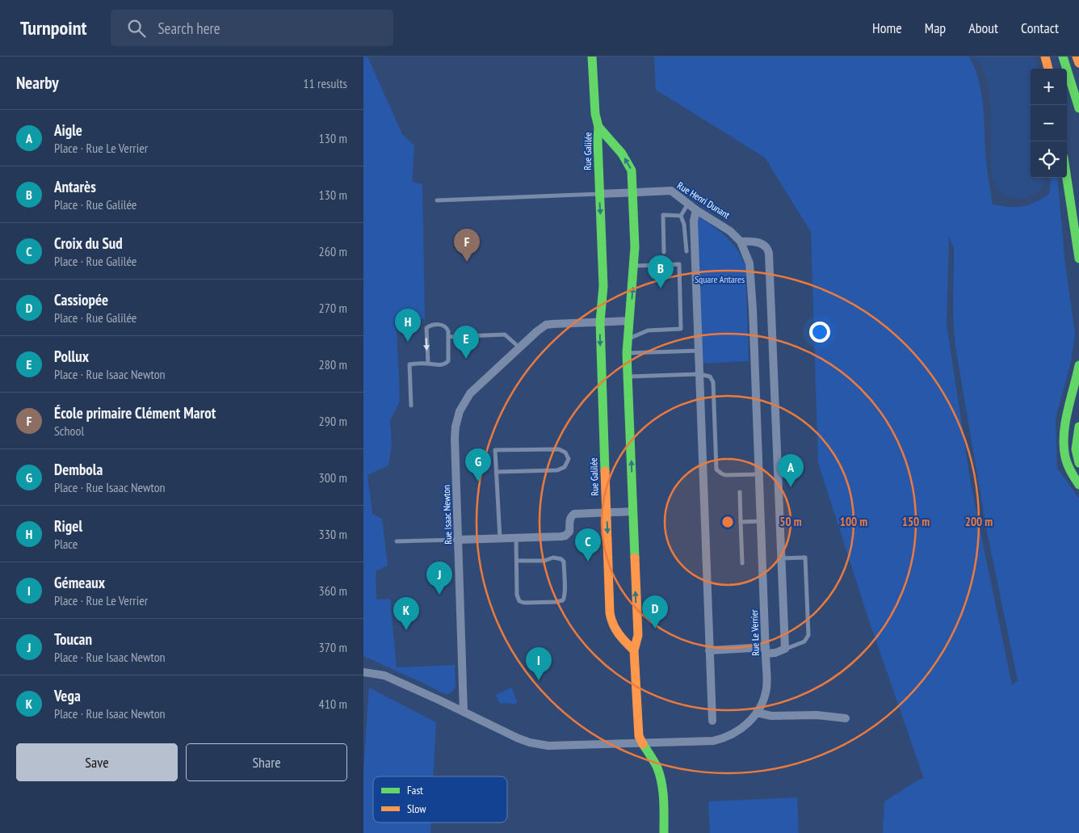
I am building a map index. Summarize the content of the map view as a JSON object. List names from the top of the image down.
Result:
{
  "streets": {
    "main road": ["Rue Galilée"],
    "street": ["Rue Henri Dunant", "Rue Isaac Newton", "Rue Le Verrier"]
  },
  "crossings": [
    ["Rue Galilée", "Rue Henri Dunant"],
    ["Rue Galilée", "Rue Isaac Newton"],
    ["Rue Galilée", "Rue Le Verrier"],
    ["Rue Henri Dunant", "Rue Le Verrier"],
    ["Rue Isaac Newton", "Rue Le Verrier"]
  ],
  "parks": ["Square Antares"],
  "legend": ["Fast", "Slow"],
  "page": {
    "header": "Turnpoint",
    "search": "Search here",
    "nav": [
      "Home",
      "Map",
      "About",
      "Contact"
    ],
    "heading": ["Nearby", "11 results"],
    "map_buttons": ["+", "−"],
    "list": [
      {
        "mark": "A",
        "name": "Aigle",
        "note": "Place · Rue Le Verrier",
        "value": "130 m"
      },
      {
        "mark": "B",
        "name": "Antarès",
        "note": "Place · Rue Galilée",
        "value": "130 m"
      },
      {
        "mark": "C",
        "name": "Croix du Sud",
        "note": "Place · Rue Galilée",
        "value": "260 m"
      },
      {
        "mark": "D",
        "name": "Cassiopée",
        "note": "Place · Rue Galilée",
        "value": "270 m"
      },
      {
        "mark": "E",
        "name": "Pollux",
        "note": "Place · Rue Isaac Newton",
        "value": "280 m"
      },
      {
        "mark": "F",
        "name": "École primaire Clément Marot",
        "note": "School",
        "value": "290 m"
      },
      {
        "mark": "G",
        "name": "Dembola",
        "note": "Place · Rue Isaac Newton",
        "value": "300 m"
      },
      {
        "mark": "H",
        "name": "Rigel",
        "note": "Place",
        "value": "330 m"
      },
      {
        "mark": "I",
        "name": "Gémeaux",
        "note": "Place · Rue Le Verrier",
        "value": "360 m"
      },
      {
        "mark": "J",
        "name": "Toucan",
        "note": "Place · Rue Isaac Newton",
        "value": "370 m"
      },
      {
        "mark": "K",
        "name": "Vega",
        "note": "Place · Rue Isaac Newton",
        "value": "410 m"
      }
    ],
    "pins": [
      "F",
      "B",
      "H",
      "E",
      "G",
      "A",
      "C",
      "J",
      "D",
      "K",
      "I"
    ],
    "buttons": ["Save", "Share"]
  },
  "rings": [
    "50 m",
    "100 m",
    "150 m",
    "200 m"
  ]
}
